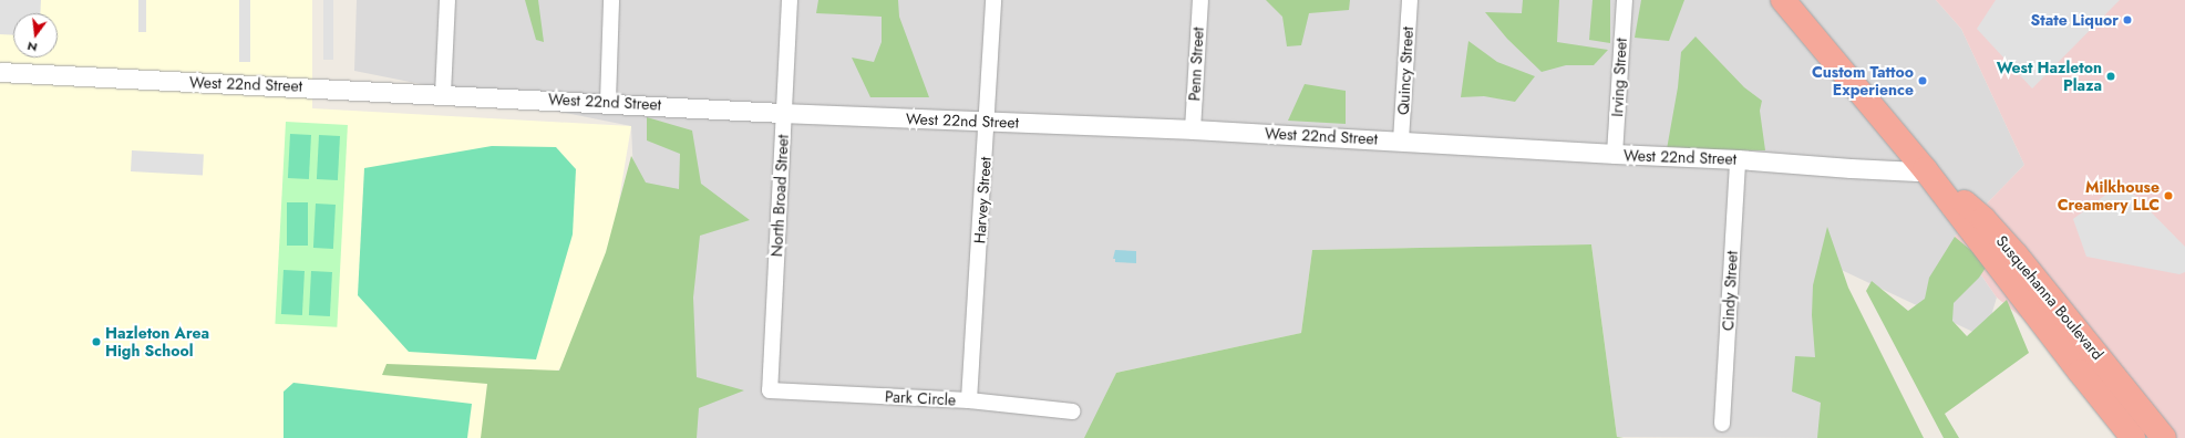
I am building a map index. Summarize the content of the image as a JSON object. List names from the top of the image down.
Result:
{
  "streets": {
    "highway": ["Susquehanna Boulevard"],
    "street": [
      "Penn Street",
      "Quincy Street",
      "Irving Street",
      "West 22nd Street",
      "North Broad Street",
      "Harvey Street",
      "Cindy Street",
      "Park Circle"
    ]
  },
  "crossings": [
    ["Penn Street", "West 22nd Street"],
    ["Quincy Street", "West 22nd Street"],
    ["Irving Street", "West 22nd Street"],
    ["West 22nd Street", "North Broad Street"],
    ["West 22nd Street", "Harvey Street"],
    ["West 22nd Street", "Cindy Street"],
    ["West 22nd Street", "Susquehanna Boulevard"],
    ["North Broad Street", "Park Circle"],
    ["Harvey Street", "Park Circle"]
  ],
  "places": [
    "State Liquor",
    "West Hazleton Plaza",
    "Custom Tattoo Experience",
    "Milkhouse Creamery LLC",
    "Hazleton Area High School"
  ],
  "north": "bottom"
}
